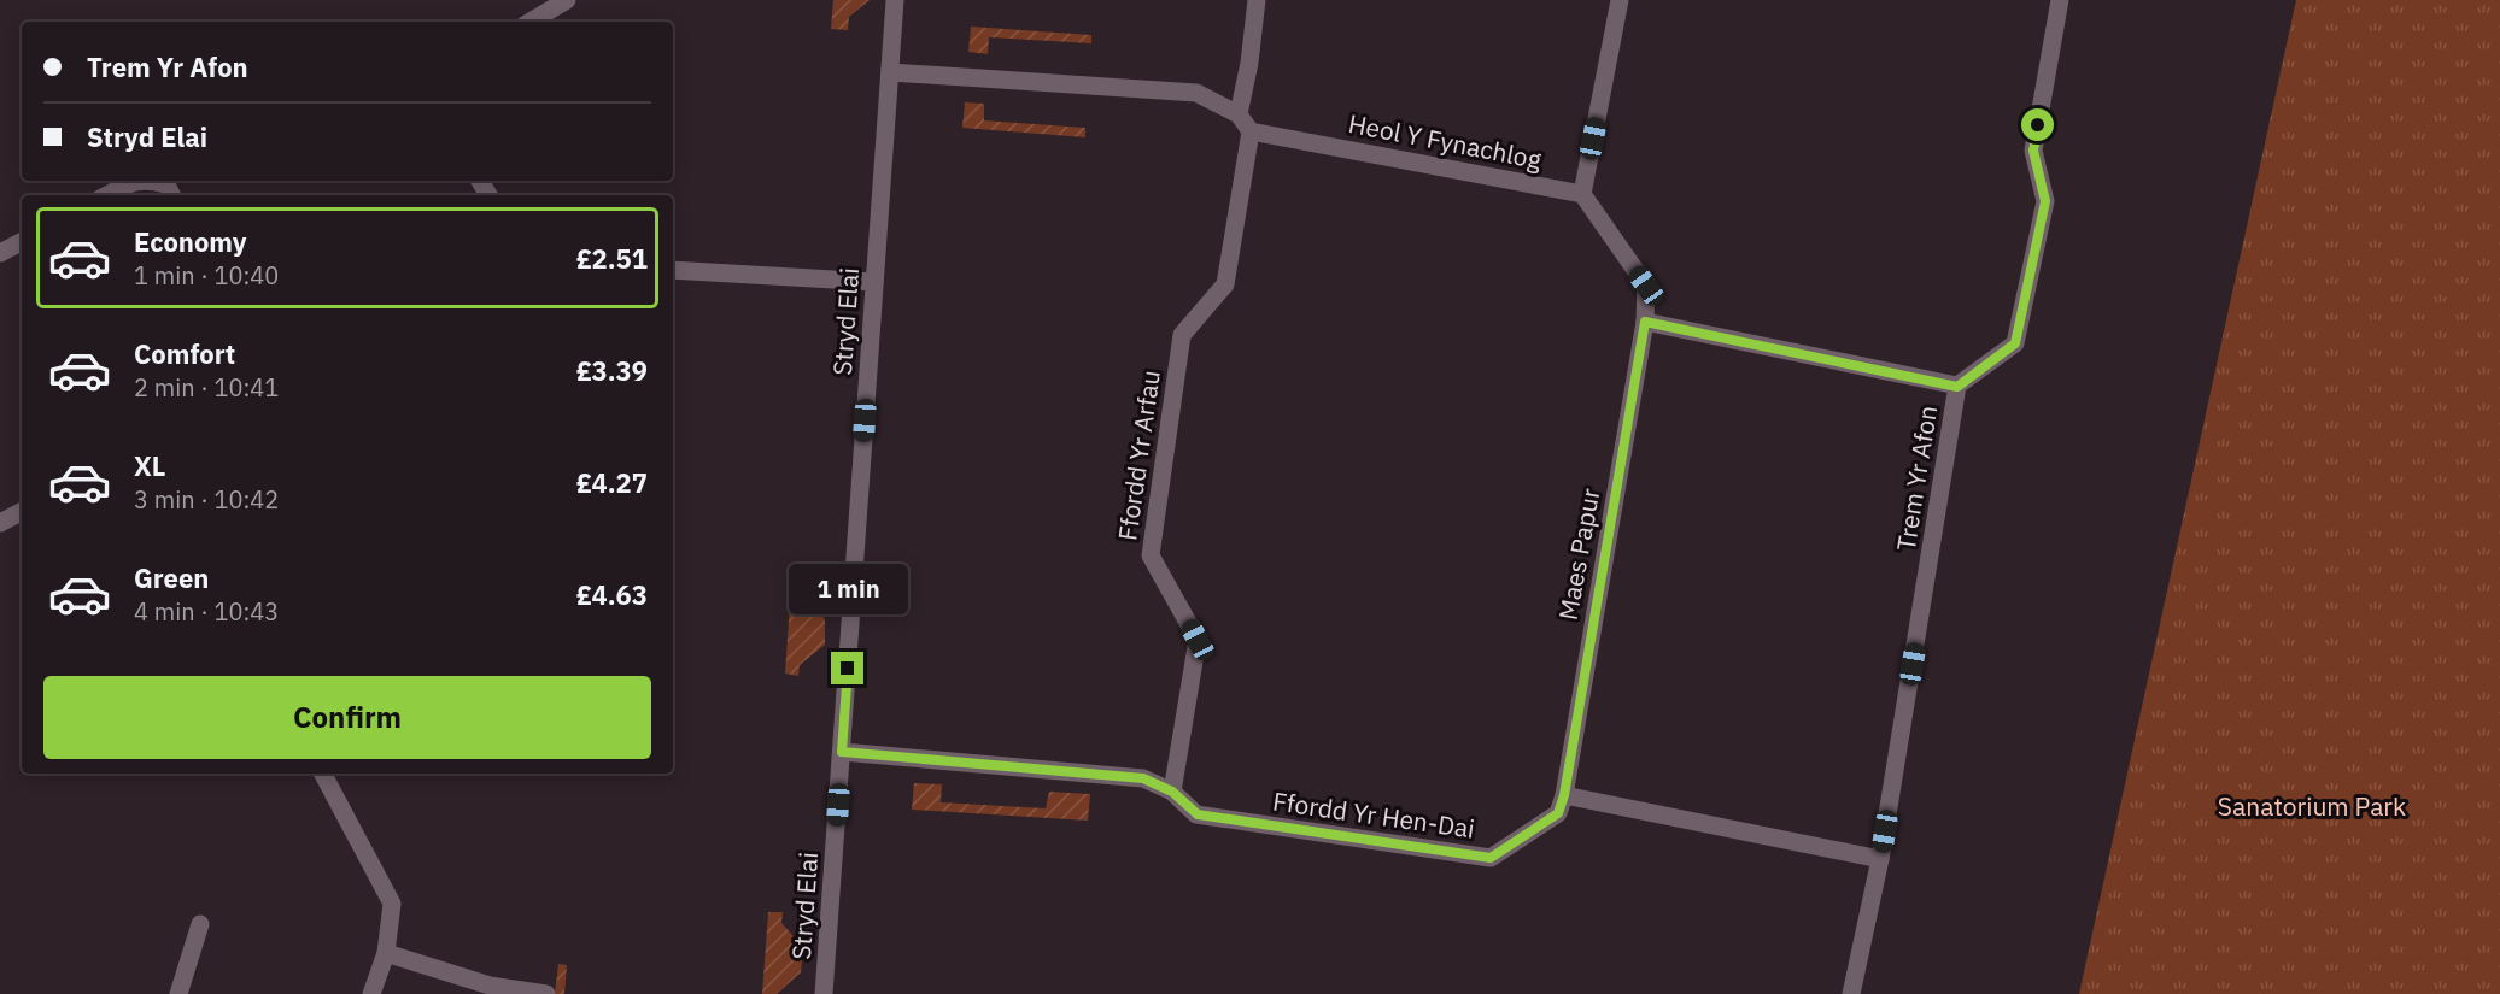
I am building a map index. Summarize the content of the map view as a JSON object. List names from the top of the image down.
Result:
{
  "streets": {
    "street": [
      "Heol Y Fynachlog",
      "Stryd Elai",
      "Ffordd Yr Arfau",
      "Trem Yr Afon",
      "Maes Papur",
      "Ffordd Yr Hen-Dai"
    ]
  },
  "crossings": [
    ["Heol Y Fynachlog", "Ffordd Yr Arfau"],
    ["Stryd Elai", "Ffordd Yr Hen-Dai"],
    ["Ffordd Yr Arfau", "Ffordd Yr Hen-Dai"],
    ["Maes Papur", "Ffordd Yr Hen-Dai"]
  ],
  "parks": ["Sanatorium Park"],
  "page": {
    "banner": ["Trem Yr Afon", "Stryd Elai"],
    "list": [
      {
        "name": "Economy",
        "note": "1 min · 10:40",
        "value": "£2.51"
      },
      {
        "name": "Comfort",
        "note": "2 min · 10:41",
        "value": "£3.39"
      },
      {
        "name": "XL",
        "note": "3 min · 10:42",
        "value": "£4.27"
      },
      {
        "name": "Green",
        "note": "4 min · 10:43",
        "value": "£4.63"
      }
    ],
    "bubble": "1 min",
    "buttons": "Confirm"
  }
}
